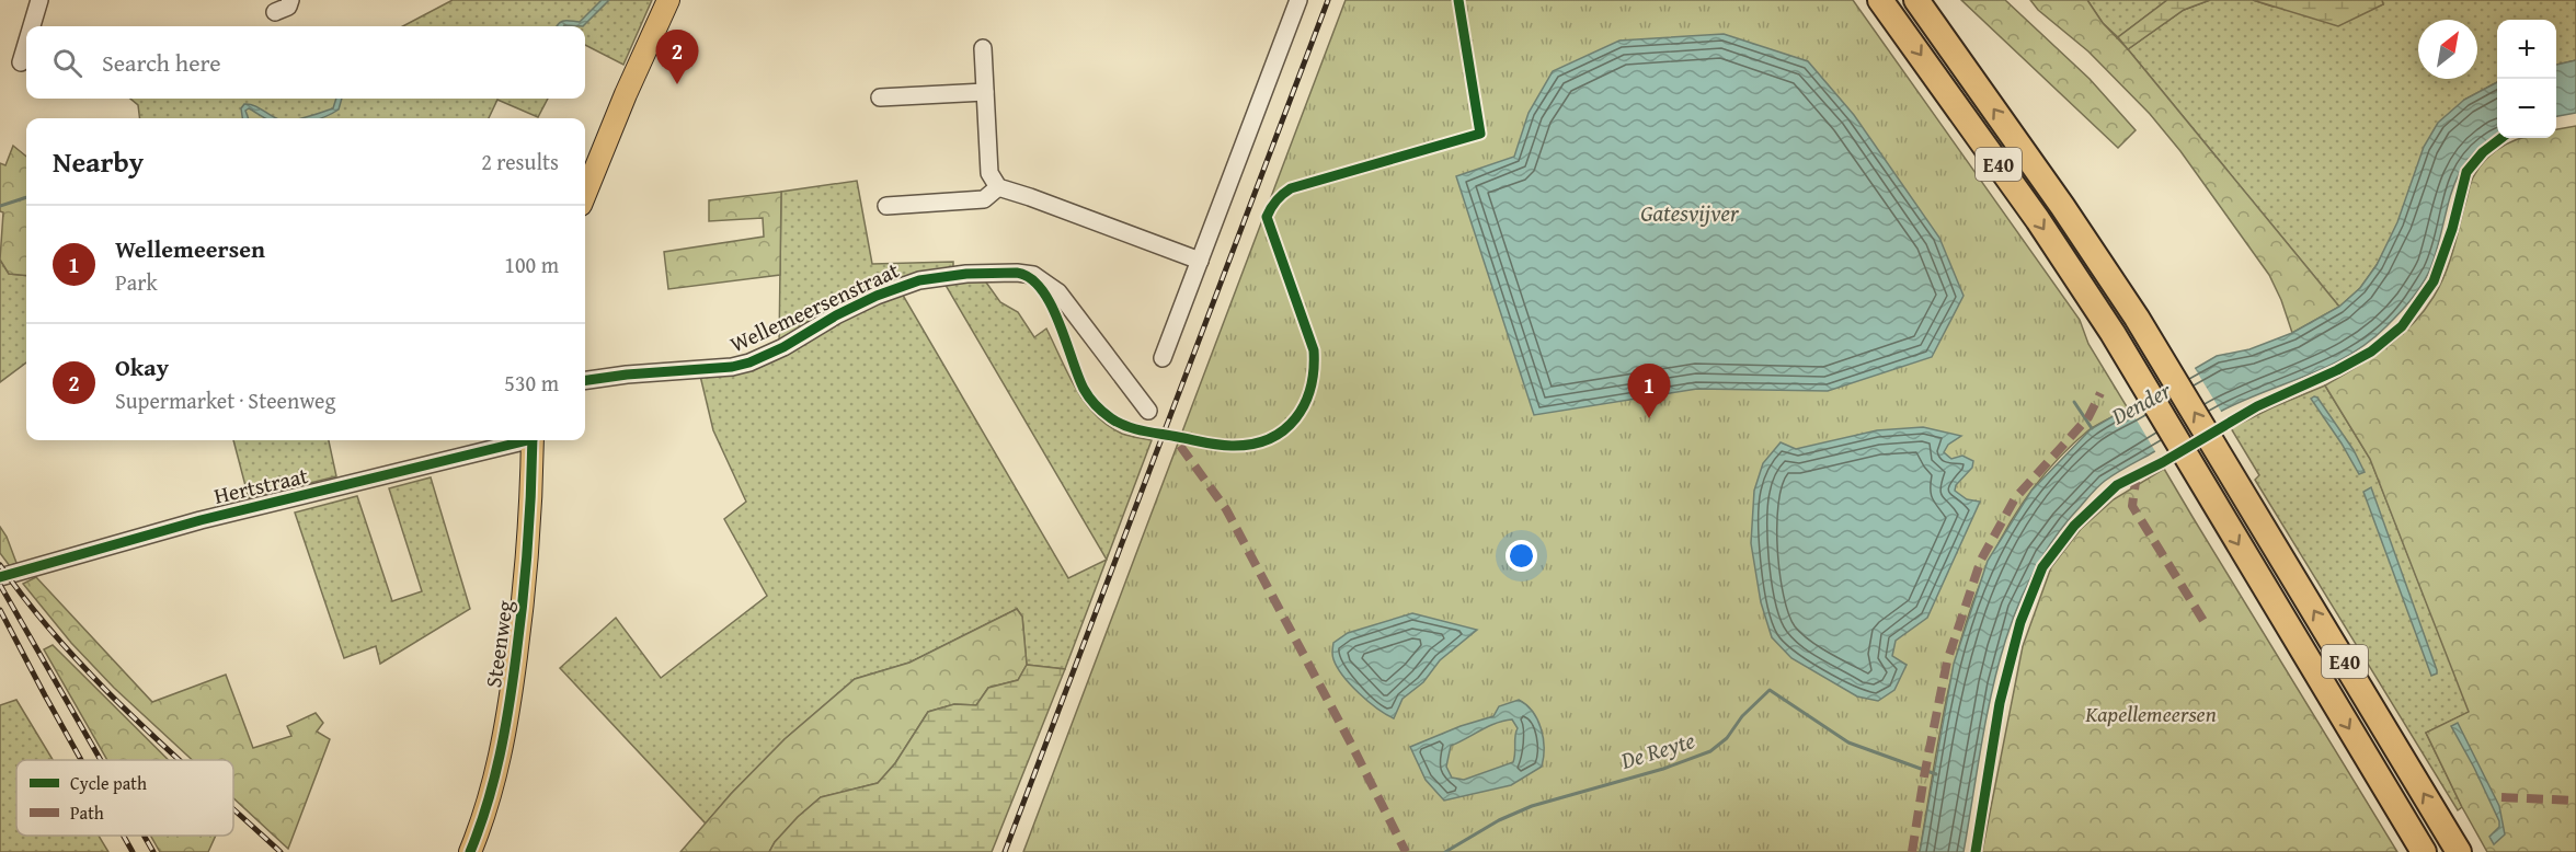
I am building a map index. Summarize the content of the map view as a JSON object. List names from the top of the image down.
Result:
{
  "streets": {
    "highway": ["E40"],
    "main road": ["Steenweg"],
    "street": ["Wellemeersenstraat", "Hertstraat"]
  },
  "water": ["Gatesvijver", "Dender", "De Reyte"],
  "parks": ["Kapellemeersen"],
  "legend": ["Cycle path", "Path"],
  "north": "top right",
  "page": {
    "map_buttons": ["+", "−"],
    "search": "Search here",
    "pins": ["2", "1"],
    "heading": ["Nearby", "2 results"],
    "list": [
      {
        "mark": "1",
        "name": "Wellemeersen",
        "note": "Park",
        "value": "100 m"
      },
      {
        "mark": "2",
        "name": "Okay",
        "note": "Supermarket · Steenweg",
        "value": "530 m"
      }
    ]
  }
}
